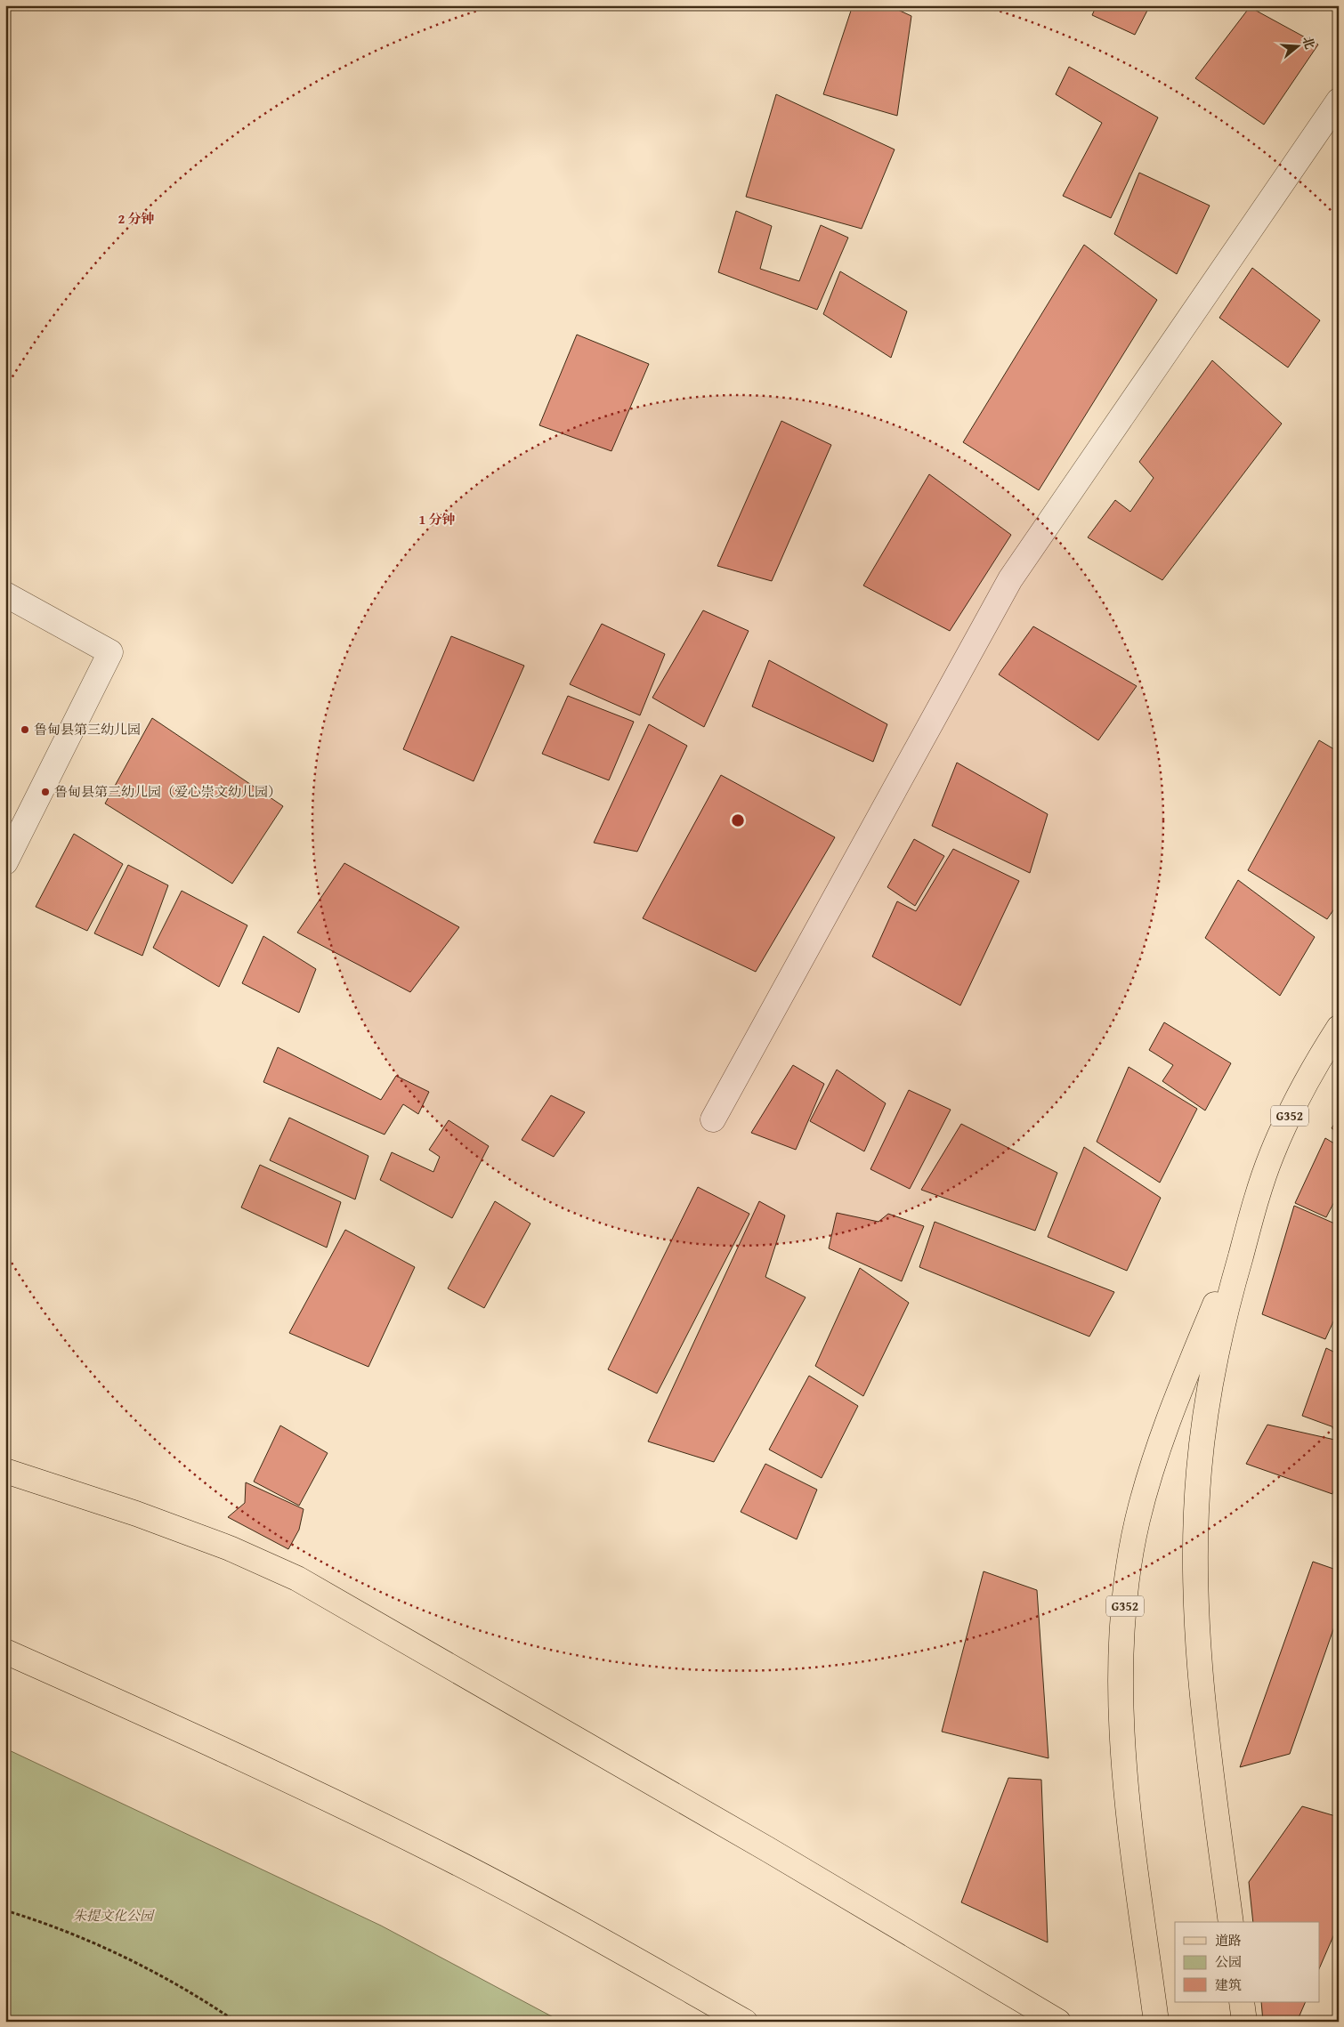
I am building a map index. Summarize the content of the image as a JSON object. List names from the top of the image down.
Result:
{
  "streets": {
    "main road": ["G352"]
  },
  "parks": ["朱提文化公园"],
  "places": ["鲁甸县第三幼儿园", "鲁甸县第三幼儿园（爱心崇文幼儿园）"],
  "legend": ["道路", "公园", "建筑"],
  "north": "right",
  "rings": ["2 分钟", "1 分钟"]
}
